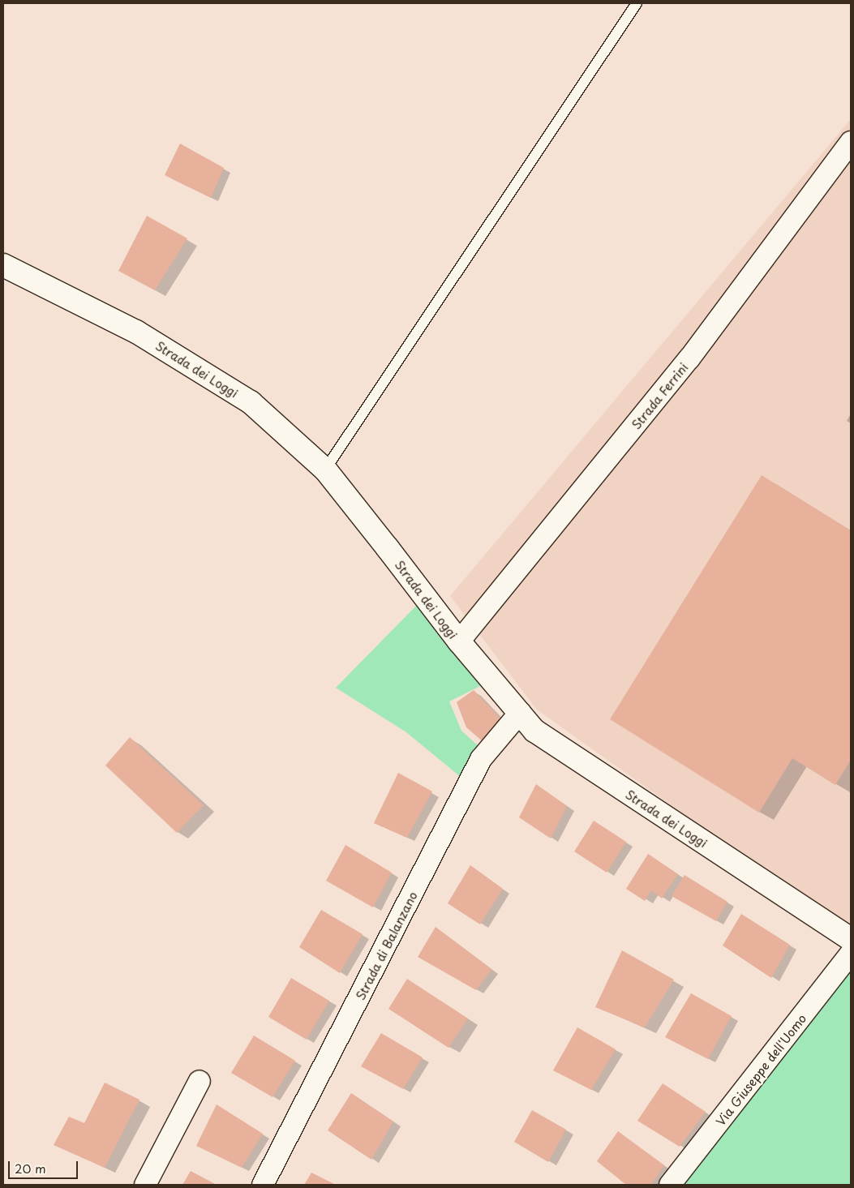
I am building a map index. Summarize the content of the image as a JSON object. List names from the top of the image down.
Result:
{
  "streets": {
    "street": [
      "Strada dei Loggi",
      "Strada Ferrini",
      "Strada di Balanzano",
      "Via Giuseppe dell'Uomo"
    ]
  },
  "crossings": [
    ["Strada dei Loggi", "Strada Ferrini"],
    ["Strada dei Loggi", "Strada di Balanzano"]
  ],
  "scale_bar": "20 m"
}
